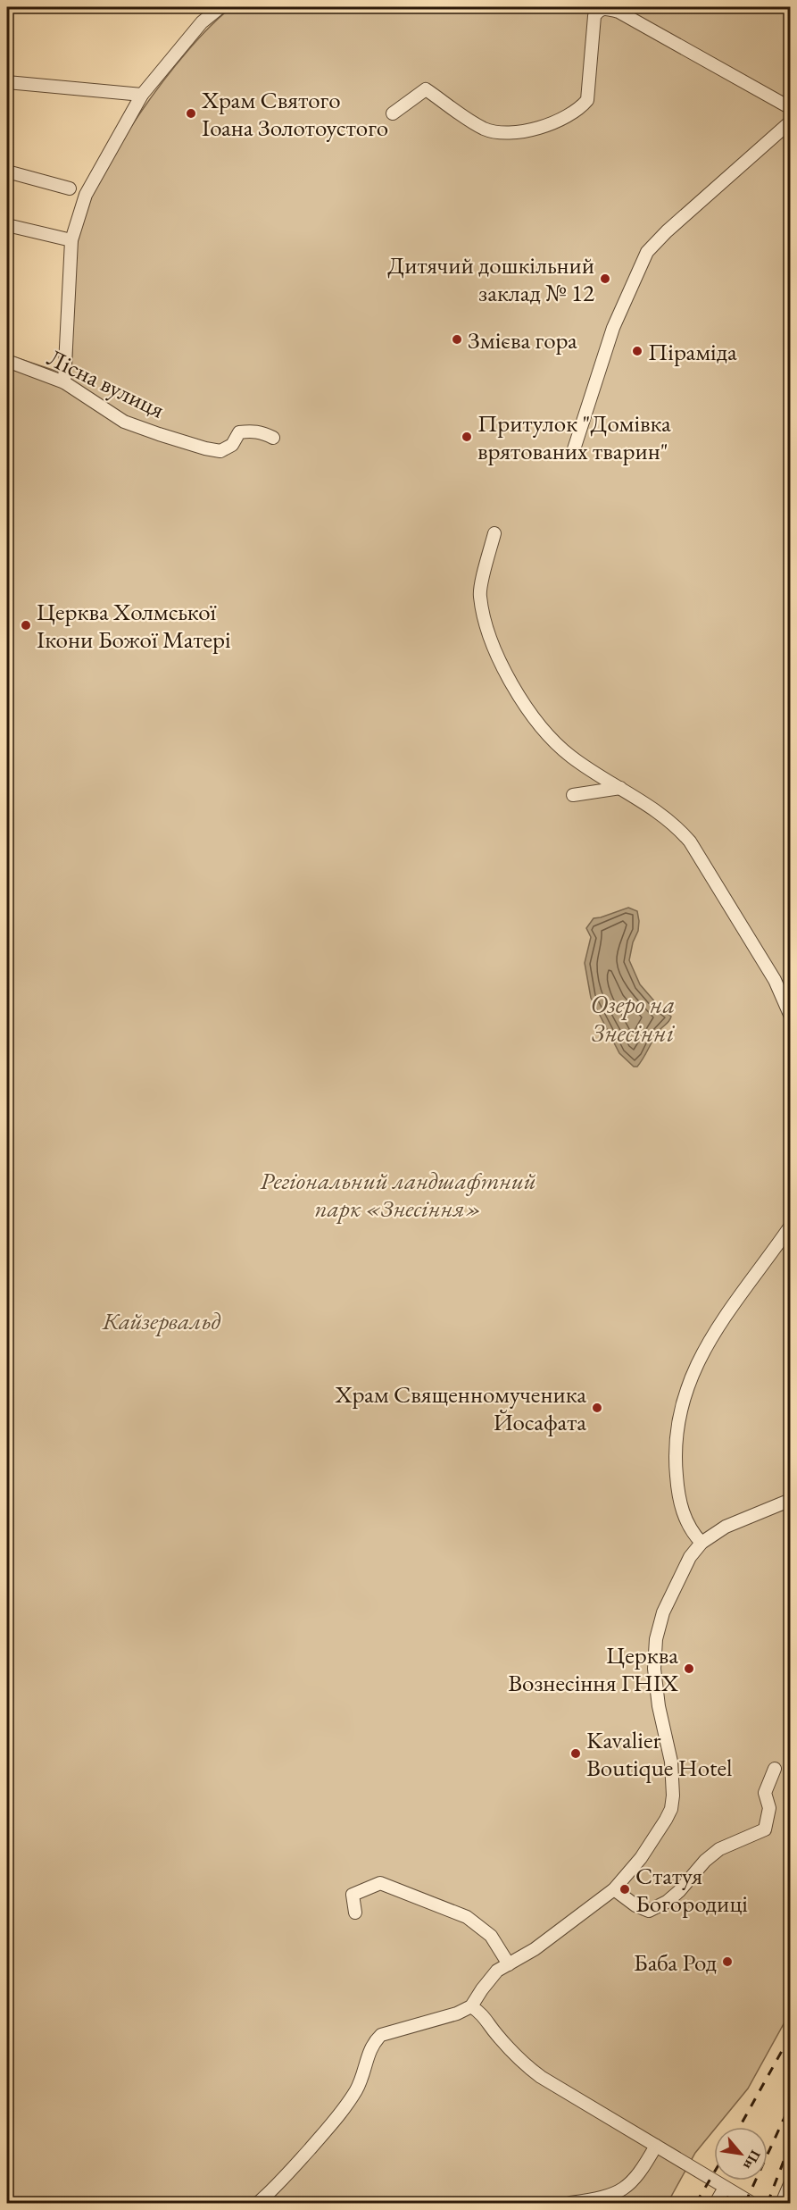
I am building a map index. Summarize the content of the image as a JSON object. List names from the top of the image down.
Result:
{
  "streets": {
    "street": ["Лісна вулиця"]
  },
  "water": ["Озеро на Знесінні"],
  "parks": ["Регіональний ландшафтний парк «Знесіння»", "Кайзервальд"],
  "places": [
    "Храм Святого Іоана Золотоустого",
    "Дитячий дошкільний заклад № 12",
    "Змієва гора",
    "Піраміда",
    "Притулок \"Домівка врятованих тварин\"",
    "Церква Холмської Ікони Божої Матері",
    "Храм Священномученика Йосафата",
    "Церква Вознесіння ГНІХ",
    "Kavalier Boutique Hotel",
    "Статуя Богородиці",
    "Баба Род"
  ],
  "north": "bottom right"
}
